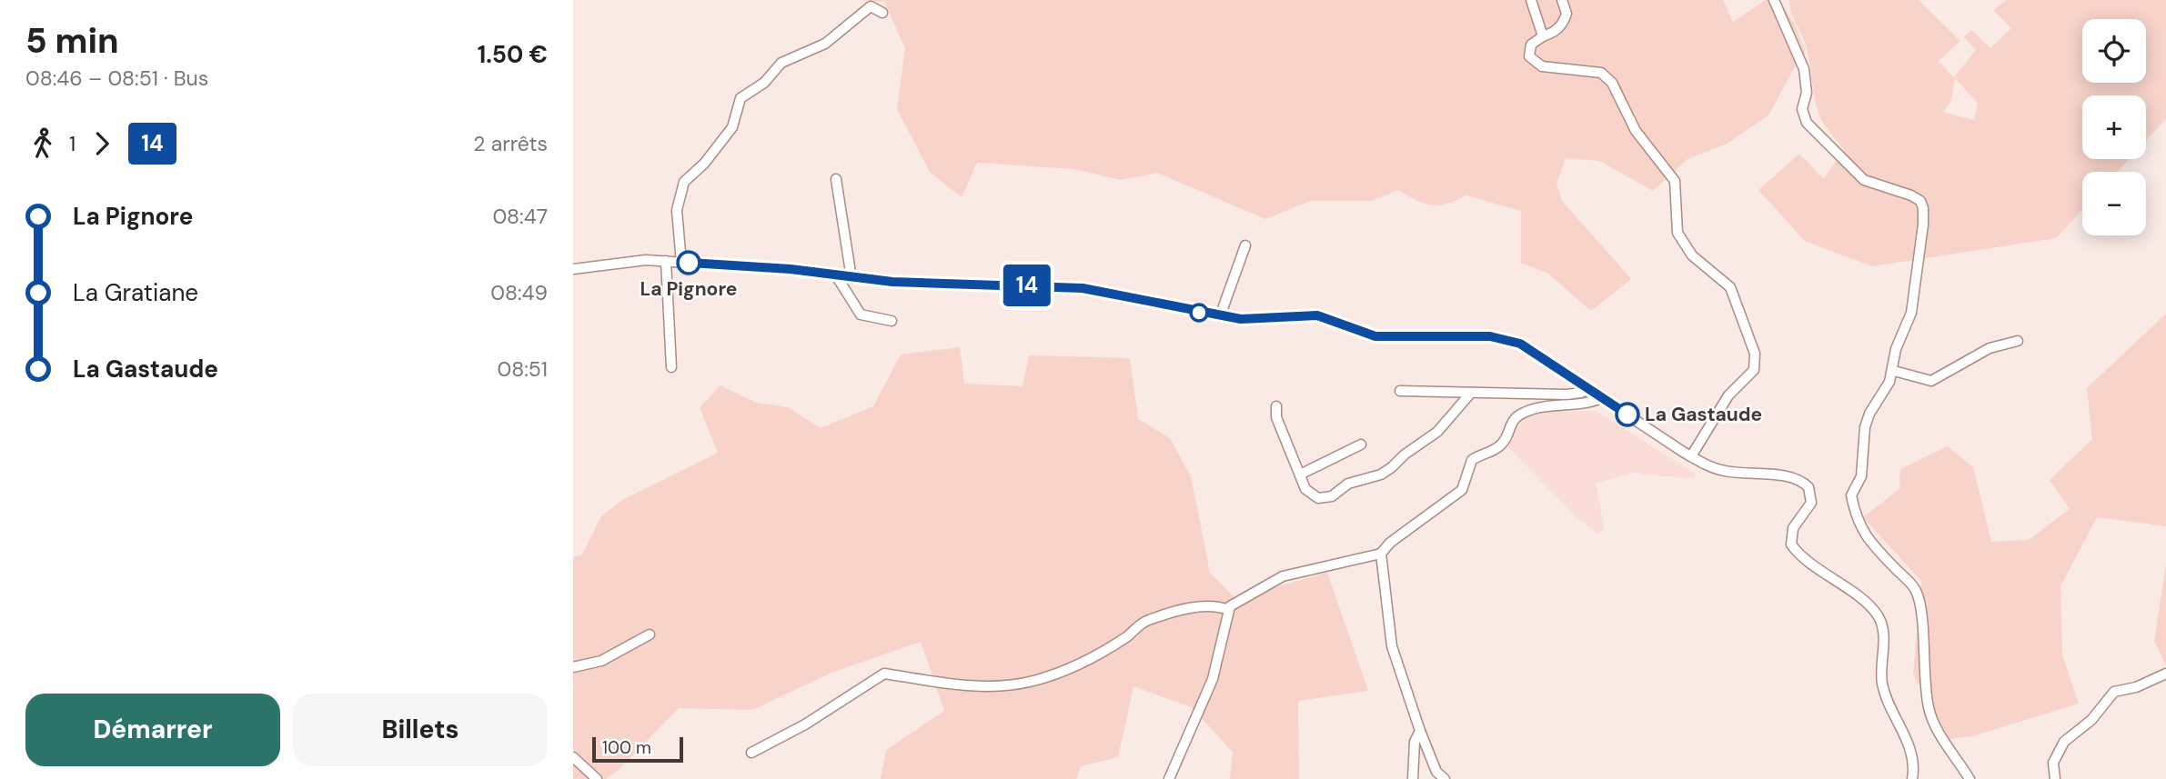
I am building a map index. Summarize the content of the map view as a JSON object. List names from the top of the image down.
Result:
{
  "places": ["La Pignore", "La Gastaude"],
  "lines": ["bus line 14"],
  "scale_bar": "100 m",
  "page": {
    "heading": ["5 min", "08:46 – 08:51 · Bus", "1.50 €"],
    "on_map": "14",
    "map_buttons": ["+", "−"],
    "legs": ["1", "14", "2 arrêts"],
    "list": [
      {
        "name": "La Pignore",
        "value": "08:47"
      },
      {
        "name": "La Gratiane",
        "value": "08:49"
      },
      {
        "name": "La Gastaude",
        "value": "08:51"
      }
    ],
    "buttons": ["Démarrer", "Billets"],
    "scale": "100 m"
  }
}
